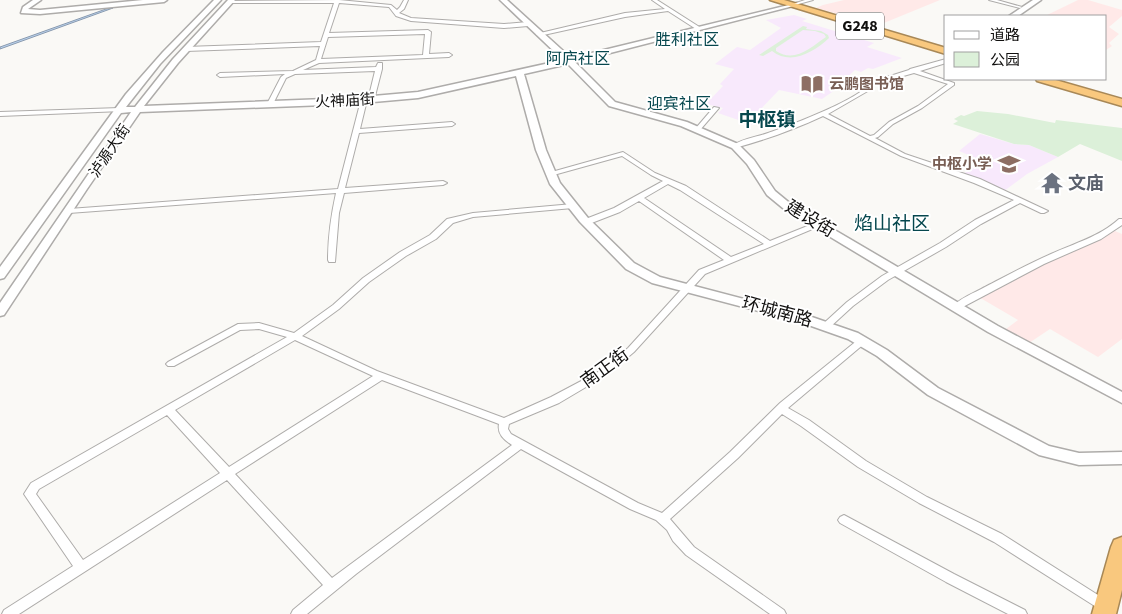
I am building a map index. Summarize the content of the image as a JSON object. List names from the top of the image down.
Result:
{
  "streets": {
    "highway": ["G248"],
    "main road": [
      "火神庙街",
      "泸源大街",
      "建设街",
      "环城南路"
    ],
    "street": ["南正街"]
  },
  "crossings": [
    ["G248", "火神庙街"],
    ["火神庙街", "泸源大街"],
    ["火神庙街", "建设街"],
    ["火神庙街", "环城南路"],
    ["建设街", "南正街"],
    ["环城南路", "南正街"]
  ],
  "districts": [
    "胜利社区",
    "阿庐社区",
    "迎宾社区",
    "中枢镇",
    "焰山社区"
  ],
  "places": {
    "library": ["云鹏图书馆"],
    "school or university": ["中枢小学"],
    "temple": ["文庙"]
  },
  "legend": ["道路", "公园"]
}
